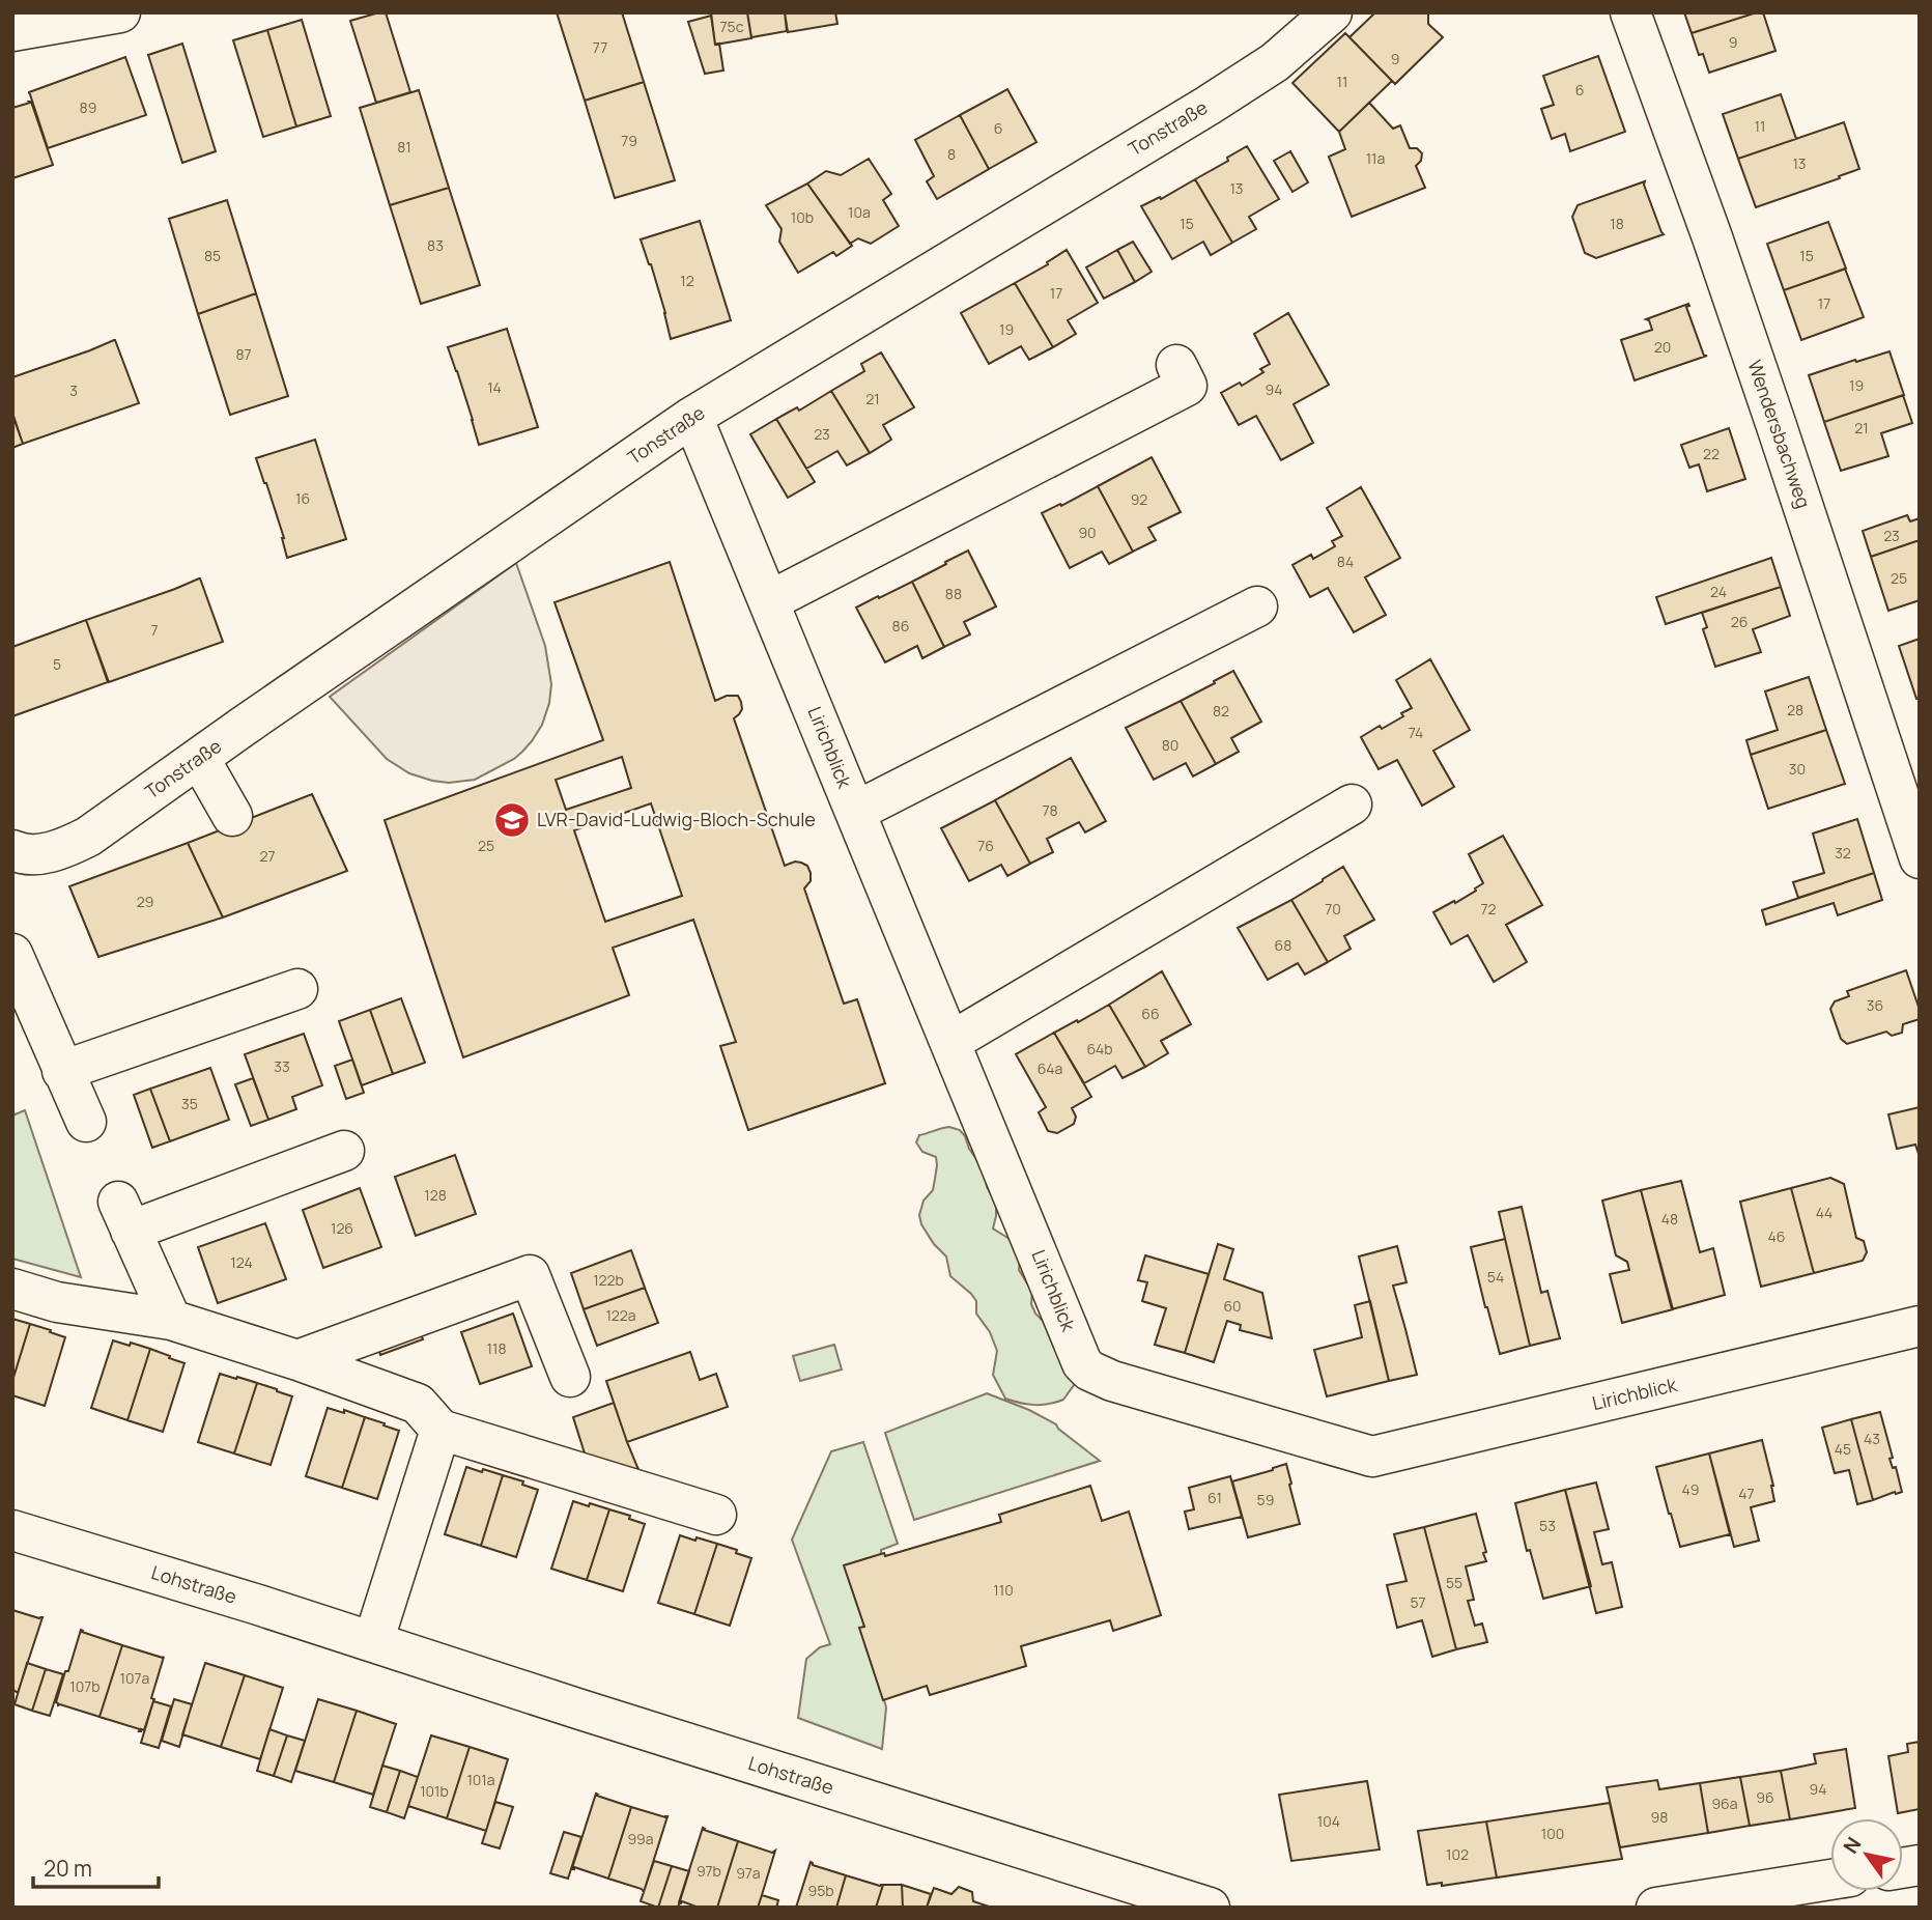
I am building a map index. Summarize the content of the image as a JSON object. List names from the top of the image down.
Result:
{
  "streets": {
    "street": [
      "Tonstraße",
      "Wendersbachweg",
      "Lirichblick",
      "Lohstraße"
    ]
  },
  "crossings": [
    ["Tonstraße", "Lirichblick"]
  ],
  "places": {
    "school or university": ["LVR-David-Ludwig-Bloch-Schule"]
  },
  "house_numbers": [
    "75c",
    "9",
    "77",
    "9",
    "11",
    "6",
    "89",
    "11",
    "6",
    "79",
    "81",
    "8",
    "11a",
    "13",
    "13",
    "10a",
    "10b",
    "15",
    "18",
    "83",
    "85",
    "15",
    "12",
    "17",
    "17",
    "19",
    "20",
    "87",
    "19",
    "14",
    "94",
    "3",
    "21",
    "21",
    "23",
    "22",
    "16",
    "92",
    "90",
    "23",
    "84",
    "25",
    "24",
    "88",
    "26",
    "86",
    "7",
    "5",
    "28",
    "82",
    "74",
    "80",
    "30",
    "78",
    "25",
    "76",
    "32",
    "27",
    "29",
    "70",
    "72",
    "68",
    "36",
    "66",
    "64b",
    "33",
    "64a",
    "35",
    "128",
    "44",
    "48",
    "126",
    "46",
    "124",
    "54",
    "122b",
    "60",
    "122a",
    "118",
    "43",
    "45",
    "49",
    "47",
    "61",
    "59",
    "53",
    "55",
    "110",
    "57",
    "107a",
    "107b",
    "101a",
    "94",
    "101b",
    "96",
    "96a",
    "98",
    "104",
    "100",
    "99a",
    "102",
    "97b",
    "97a",
    "95b"
  ],
  "scale_bar": "20 m",
  "north": "top left"
}
